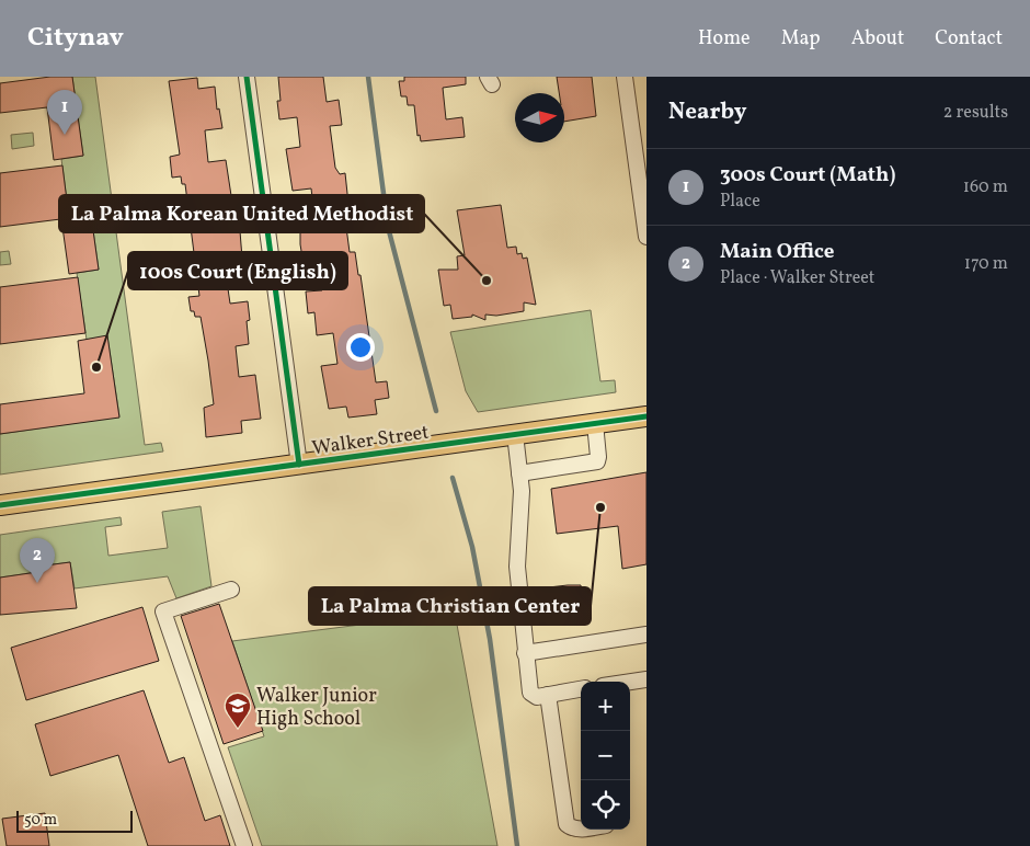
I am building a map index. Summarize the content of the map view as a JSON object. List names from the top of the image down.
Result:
{
  "streets": {
    "main road": ["Walker Street"]
  },
  "places": {
    "other": ["La Palma Korean United Methodist", "100s Court (English)", "La Palma Christian Center"],
    "school or university": ["Walker Junior High School"]
  },
  "scale_bar": "50 m",
  "north": "right",
  "page": {
    "header": "Citynav",
    "nav": [
      "Home",
      "Map",
      "About",
      "Contact"
    ],
    "heading": ["Nearby", "2 results"],
    "pins": ["1", "2"],
    "list": [
      {
        "mark": "1",
        "name": "300s Court (Math)",
        "note": "Place",
        "value": "160 m"
      },
      {
        "mark": "2",
        "name": "Main Office",
        "note": "Place · Walker Street",
        "value": "170 m"
      }
    ],
    "map_buttons": ["+", "−"],
    "scale": "50 m"
  }
}
